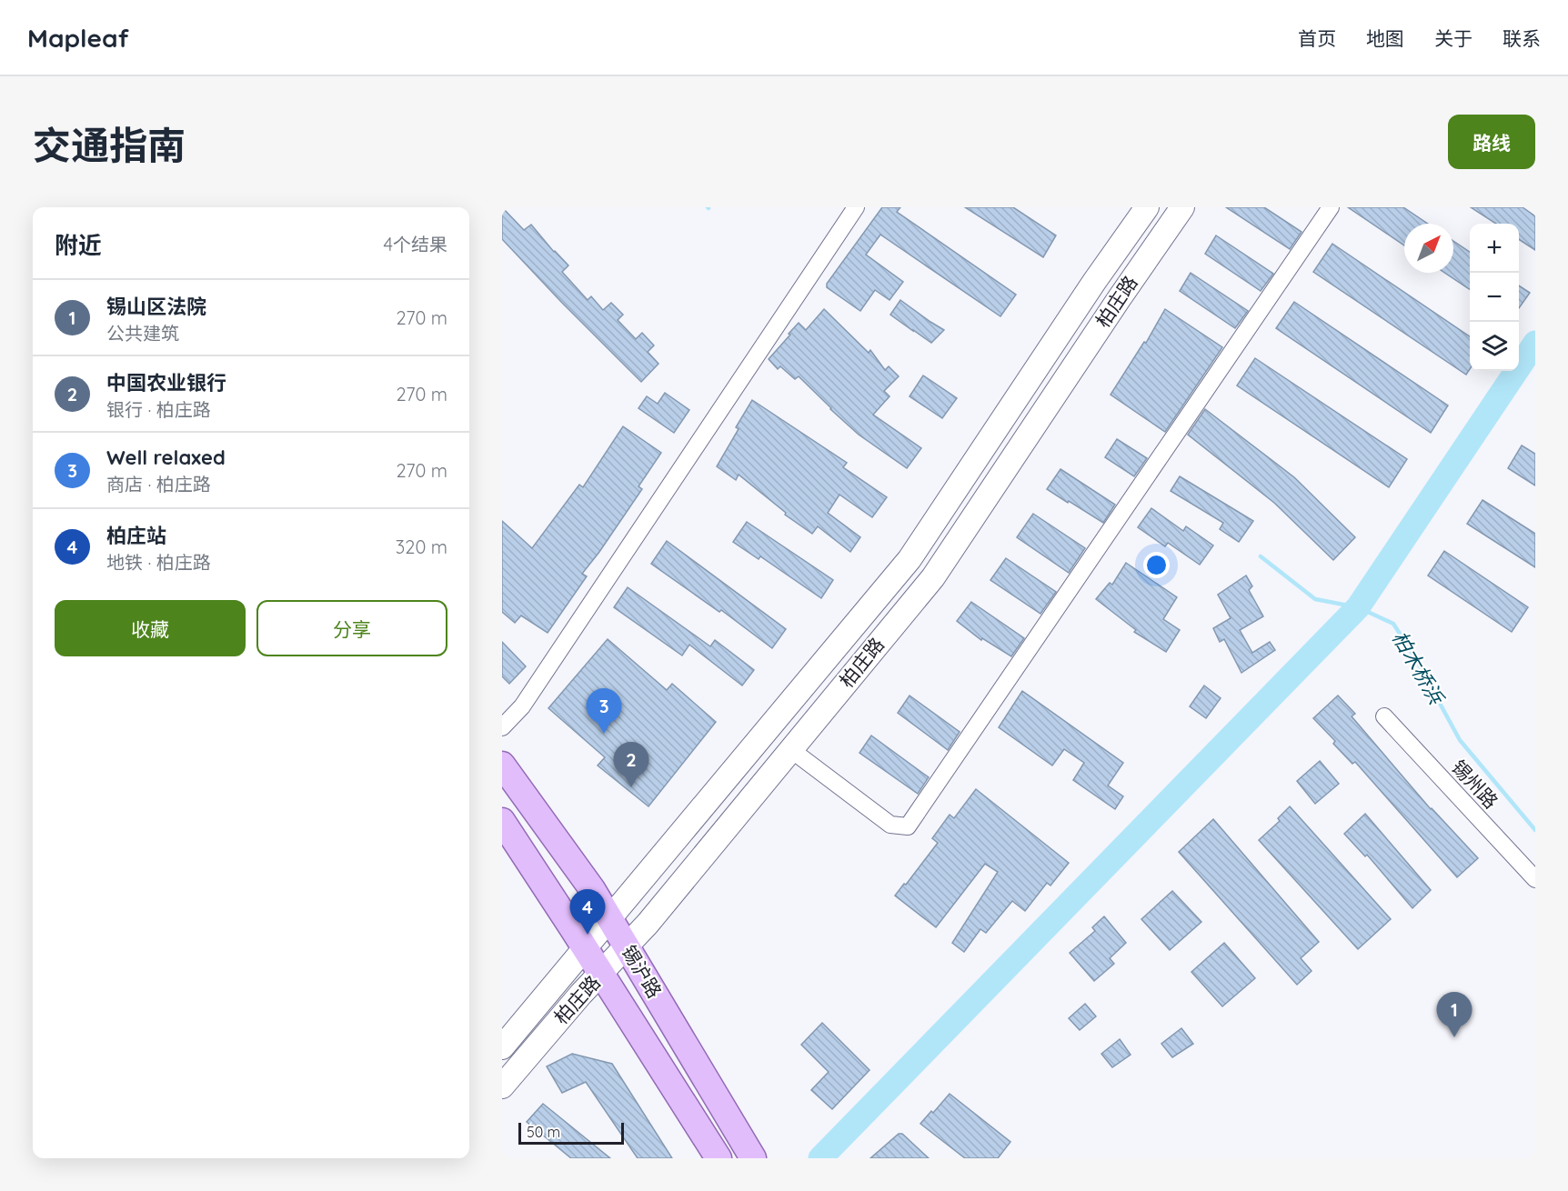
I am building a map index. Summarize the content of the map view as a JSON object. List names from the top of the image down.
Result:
{
  "streets": {
    "main road": ["锡沪路"],
    "street": ["柏庄路", "锡州路"]
  },
  "crossings": [
    ["柏庄路", "锡沪路"]
  ],
  "water": ["柏木桥浜"],
  "scale_bar": "50 m",
  "north": "top right",
  "page": {
    "header": "Mapleaf",
    "nav": [
      "首页",
      "地图",
      "关于",
      "联系"
    ],
    "title": "交通指南",
    "buttons": [
      "路线",
      ["收藏", "分享"]
    ],
    "heading": ["附近", "4个结果"],
    "map_buttons": ["+", "−"],
    "list": [
      {
        "mark": "1",
        "name": "锡山区法院",
        "note": "公共建筑",
        "value": "270 m"
      },
      {
        "mark": "2",
        "name": "中国农业银行",
        "note": "银行 · 柏庄路",
        "value": "270 m"
      },
      {
        "mark": "3",
        "name": "Well relaxed",
        "note": "商店 · 柏庄路",
        "value": "270 m"
      },
      {
        "mark": "4",
        "name": "柏庄站",
        "note": "地铁 · 柏庄路",
        "value": "320 m"
      }
    ],
    "pins": [
      "3",
      "2",
      "4",
      "1"
    ],
    "scale": "50 m"
  }
}
